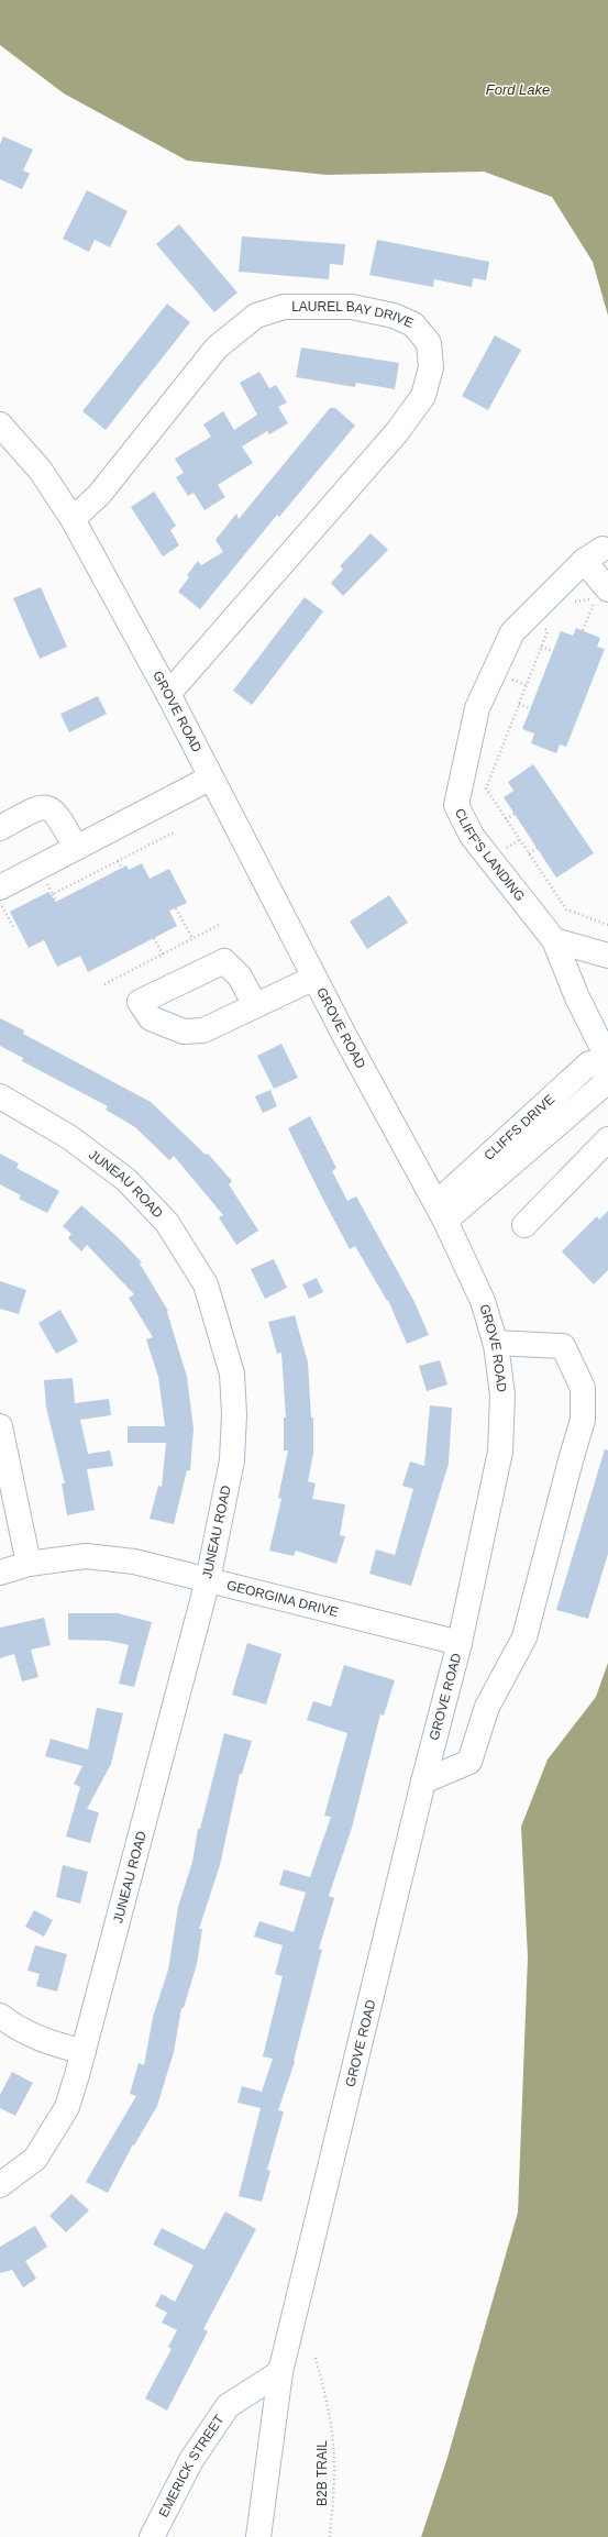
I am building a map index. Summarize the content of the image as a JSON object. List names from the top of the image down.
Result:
{
  "streets": {
    "street": [
      "LAUREL BAY DRIVE",
      "GROVE ROAD",
      "CLIFF'S LANDING",
      "CLIFFS DRIVE",
      "JUNEAU ROAD",
      "GEORGINA DRIVE",
      "EMERICK STREET"
    ],
    "path": ["B2B TRAIL"]
  },
  "crossings": [
    ["LAUREL BAY DRIVE", "GROVE ROAD"],
    ["GROVE ROAD", "CLIFFS DRIVE"],
    ["GROVE ROAD", "GEORGINA DRIVE"],
    ["GROVE ROAD", "EMERICK STREET"],
    ["JUNEAU ROAD", "GEORGINA DRIVE"]
  ],
  "water": ["Ford Lake"]
}
